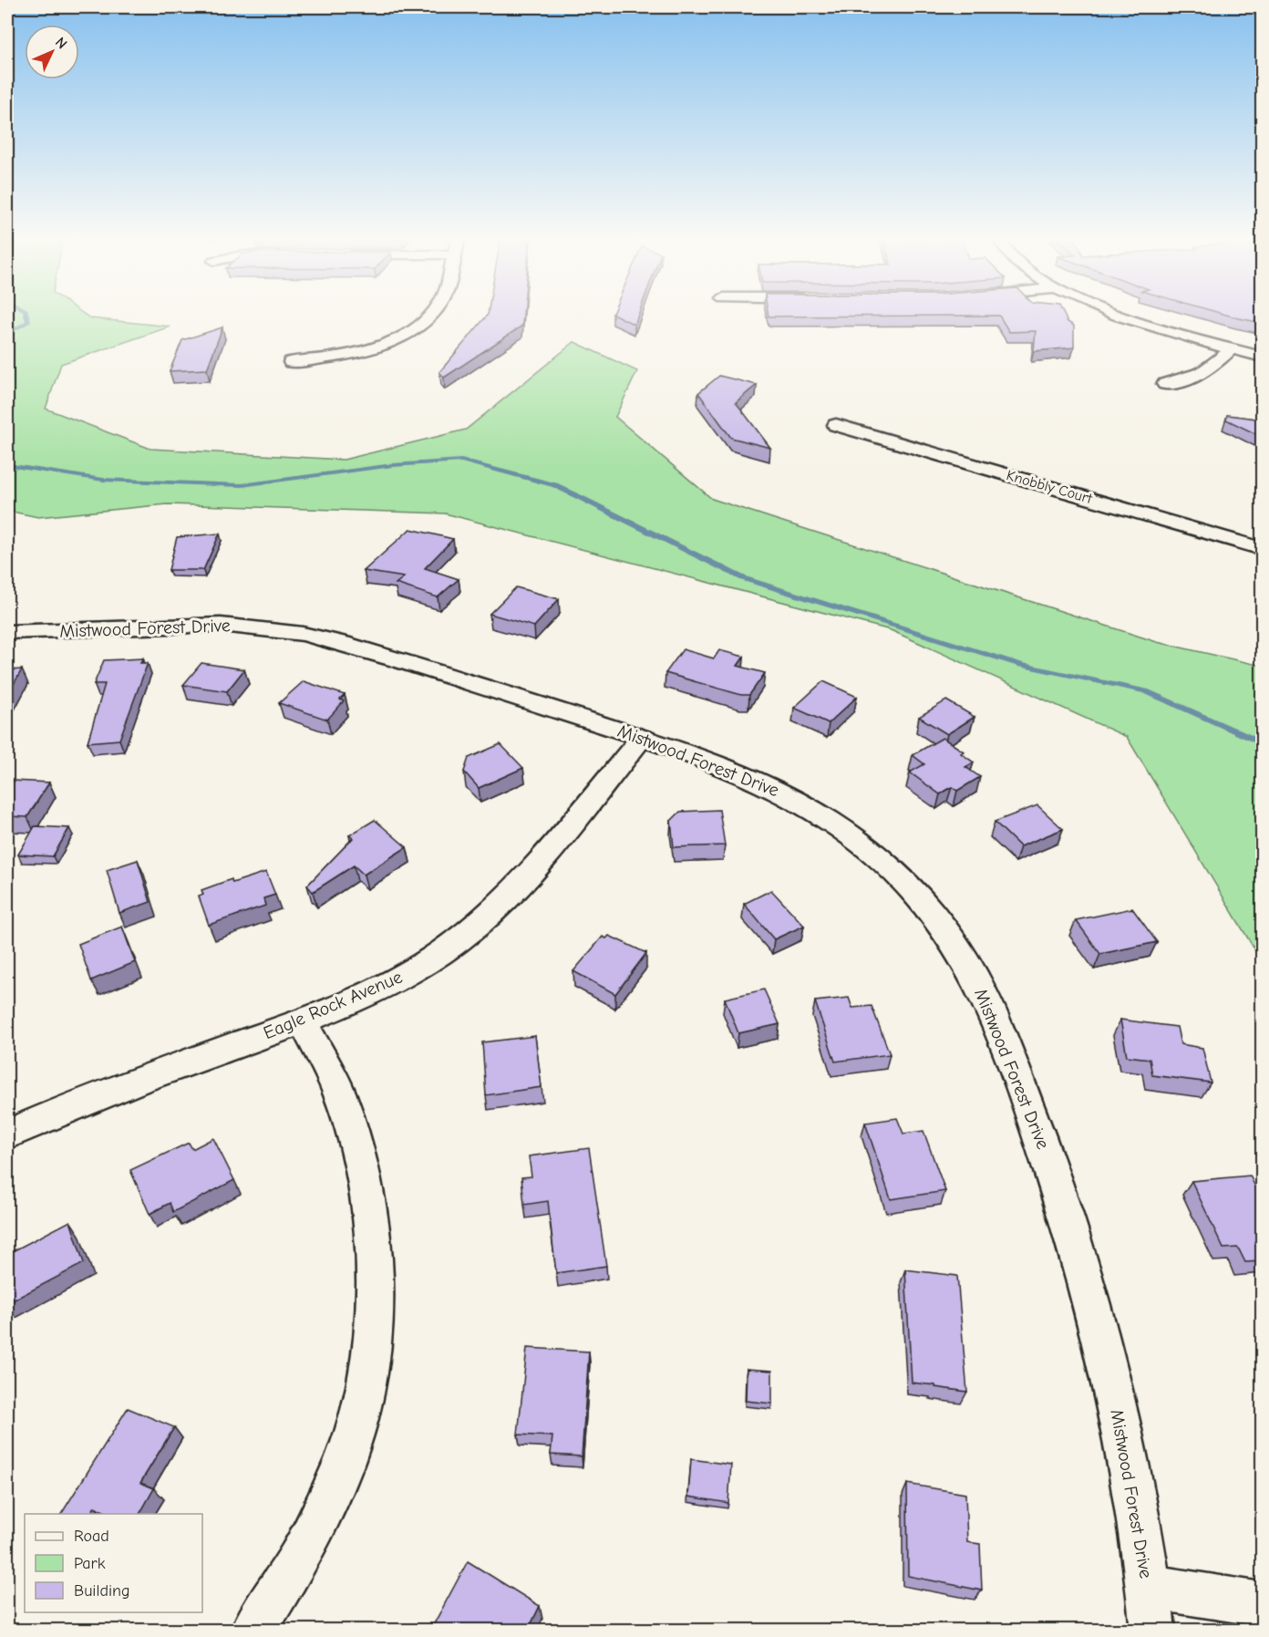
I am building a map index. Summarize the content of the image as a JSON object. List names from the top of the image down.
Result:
{
  "streets": {
    "street": ["Knobbly Court", "Mistwood Forest Drive", "Eagle Rock Avenue"]
  },
  "crossings": [
    ["Mistwood Forest Drive", "Eagle Rock Avenue"]
  ],
  "legend": ["Road", "Park", "Building"],
  "north": "top right"
}
